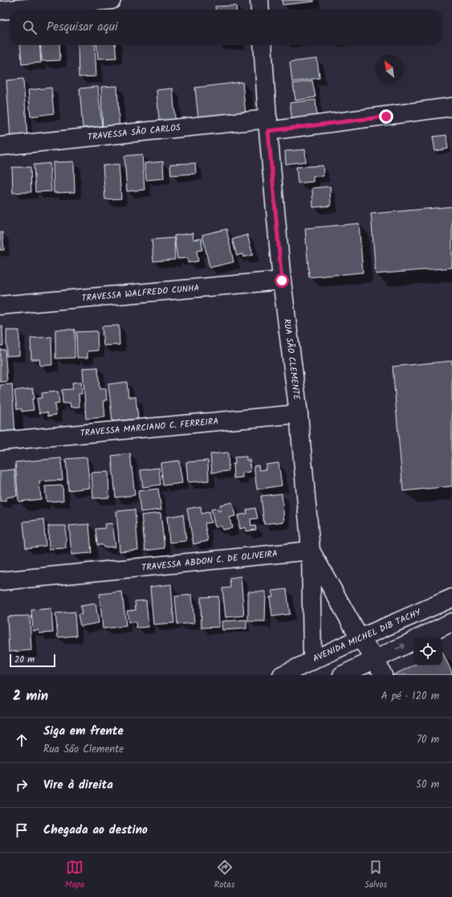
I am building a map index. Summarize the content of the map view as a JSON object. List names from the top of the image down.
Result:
{
  "streets": {
    "street": [
      "TRAVESSA SÃO CARLOS",
      "TRAVESSA WALFREDO CUNHA",
      "RUA SÃO CLEMENTE",
      "TRAVESSA MARCIANO C. FERREIRA",
      "TRAVESSA ABDON C. DE OLIVEIRA",
      "AVENIDA MICHEL DIB TACHY"
    ]
  },
  "crossings": [
    ["TRAVESSA SÃO CARLOS", "RUA SÃO CLEMENTE"],
    ["TRAVESSA WALFREDO CUNHA", "RUA SÃO CLEMENTE"],
    ["RUA SÃO CLEMENTE", "TRAVESSA MARCIANO C. FERREIRA"],
    ["RUA SÃO CLEMENTE", "TRAVESSA ABDON C. DE OLIVEIRA"],
    ["RUA SÃO CLEMENTE", "AVENIDA MICHEL DIB TACHY"]
  ],
  "scale_bar": "20 m",
  "north": "top left",
  "page": {
    "search": "Pesquisar aqui",
    "scale": "20 m",
    "heading": ["2 min", "A pé · 120 m"],
    "list": [
      ["Siga em frente", "Rua São Clemente", "70 m"],
      ["Vire à direita", "50 m"],
      "Chegada ao destino"
    ],
    "nav": ["Mapa", "Rotas", "Salvos"]
  }
}
